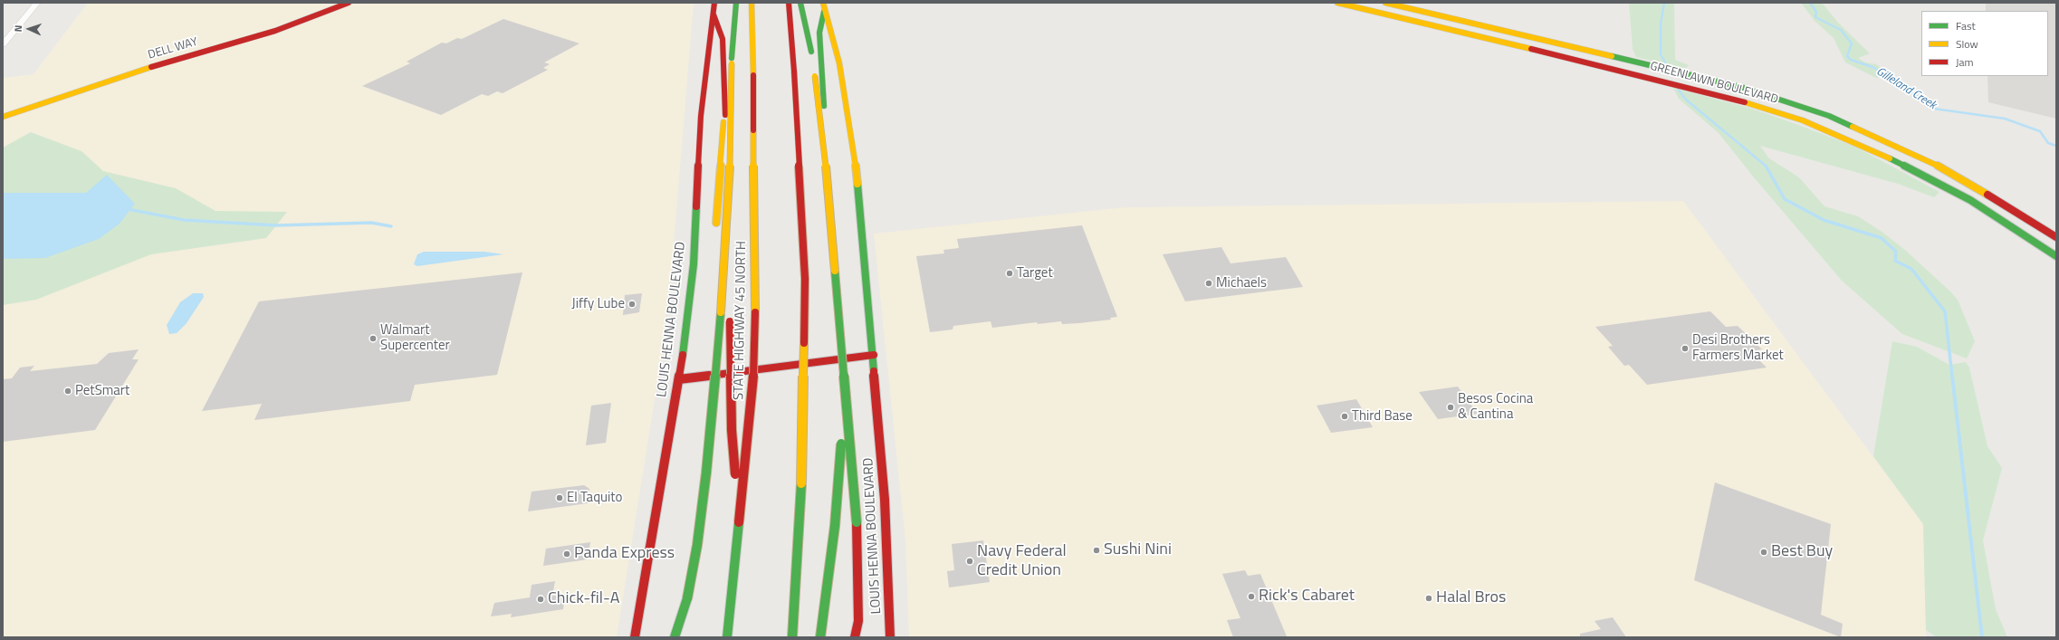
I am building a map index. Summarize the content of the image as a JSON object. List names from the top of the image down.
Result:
{
  "streets": {
    "main road": [
      "DELL WAY",
      "GREENLAWN BOULEVARD",
      "LOUIS HENNA BOULEVARD",
      "STATE HIGHWAY 45 NORTH"
    ]
  },
  "water": ["Gilleland Creek"],
  "places": [
    "Target",
    "Michaels",
    "Jiffy Lube",
    "Walmart Supercenter",
    "Desi Brothers Farmers Market",
    "PetSmart",
    "Besos Cocina & Cantina",
    "Third Base",
    "El Taquito",
    "Sushi Nini",
    "Best Buy",
    "Panda Express",
    "Navy Federal Credit Union",
    "Rick's Cabaret",
    "Halal Bros",
    "Chick-fil-A"
  ],
  "legend": ["Fast", "Slow", "Jam"],
  "north": "left"
}
